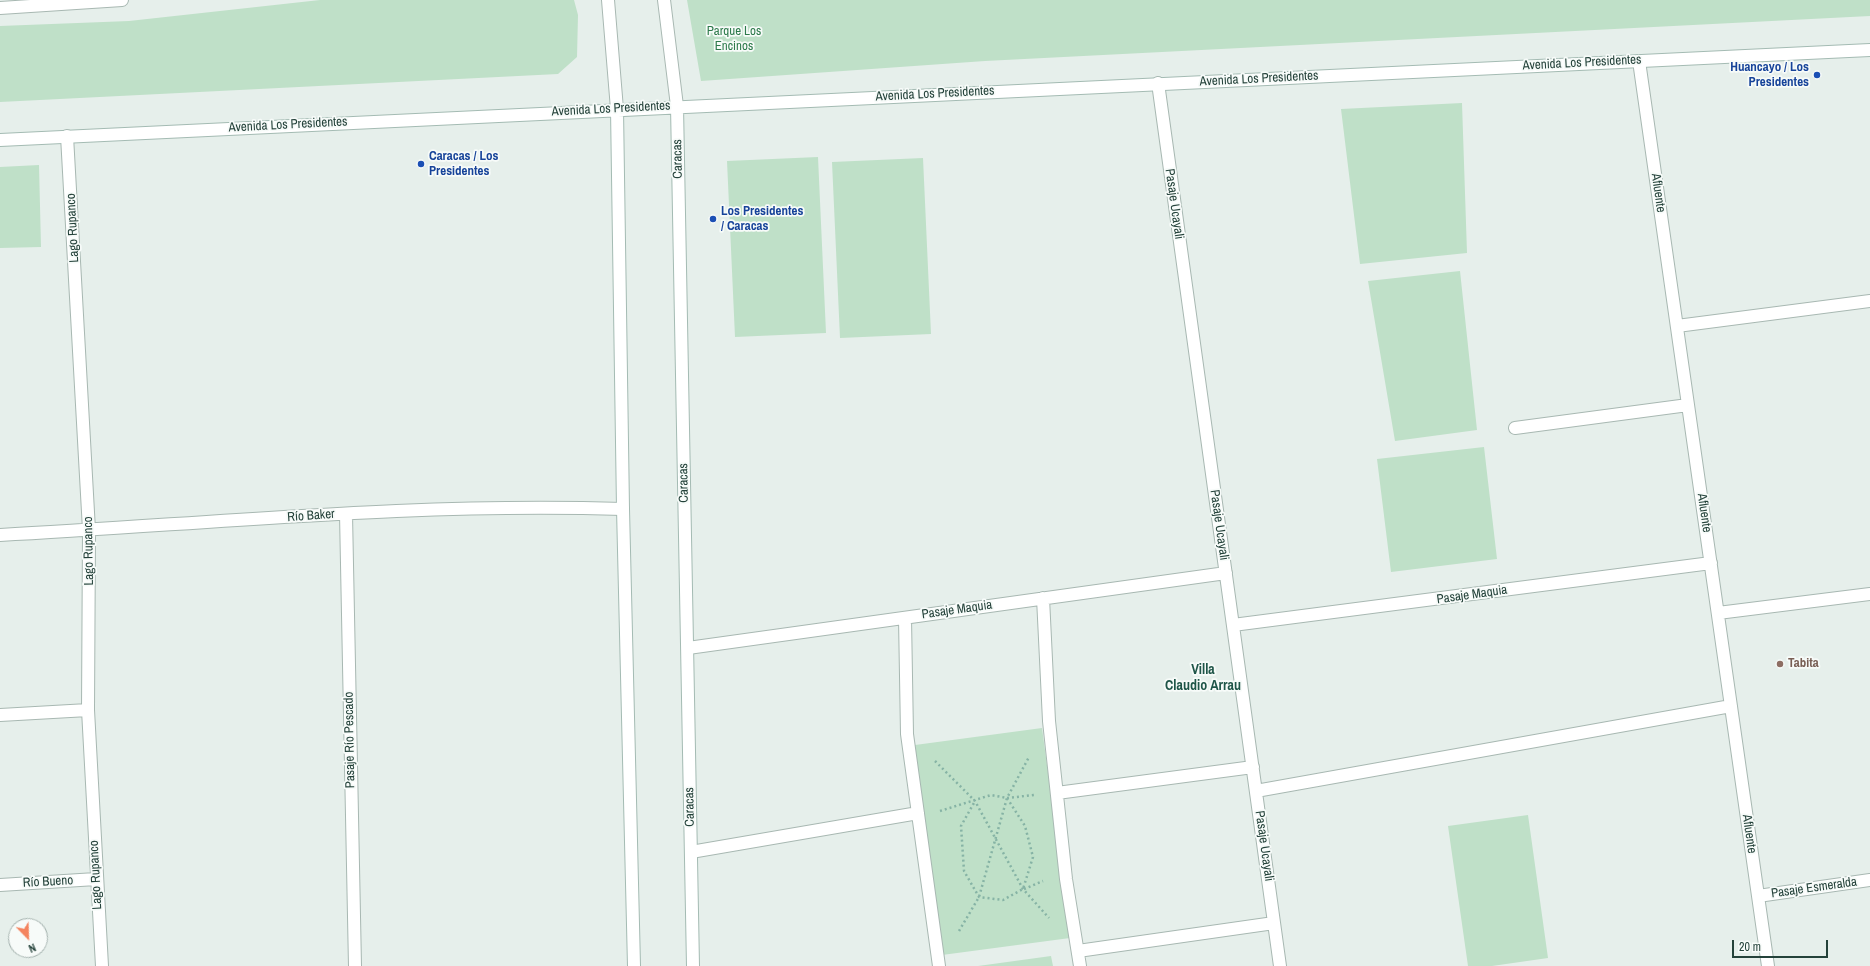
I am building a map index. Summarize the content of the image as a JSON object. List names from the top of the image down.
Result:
{
  "streets": {
    "street": [
      "Avenida Los Presidentes",
      "Caracas",
      "Afluente",
      "Pasaje Ucayali",
      "Lago Rupanco",
      "Río Baker",
      "Pasaje Maquia",
      "Pasaje Río Pescado",
      "Río Bueno",
      "Pasaje Esmeralda"
    ]
  },
  "crossings": [
    ["Avenida Los Presidentes", "Caracas"],
    ["Avenida Los Presidentes", "Afluente"],
    ["Avenida Los Presidentes", "Pasaje Ucayali"],
    ["Avenida Los Presidentes", "Lago Rupanco"],
    ["Caracas", "Pasaje Maquia"],
    ["Afluente", "Pasaje Maquia"],
    ["Afluente", "Pasaje Esmeralda"],
    ["Pasaje Ucayali", "Pasaje Maquia"],
    ["Lago Rupanco", "Río Baker"],
    ["Lago Rupanco", "Río Bueno"],
    ["Río Baker", "Pasaje Río Pescado"]
  ],
  "districts": ["Villa Claudio Arrau"],
  "parks": ["Parque Los Encinos"],
  "places": [
    "Huancayo / Los Presidentes",
    "Caracas / Los Presidentes",
    "Los Presidentes / Caracas",
    "Tabita"
  ],
  "scale_bar": "20 m",
  "north": "bottom right"
}
